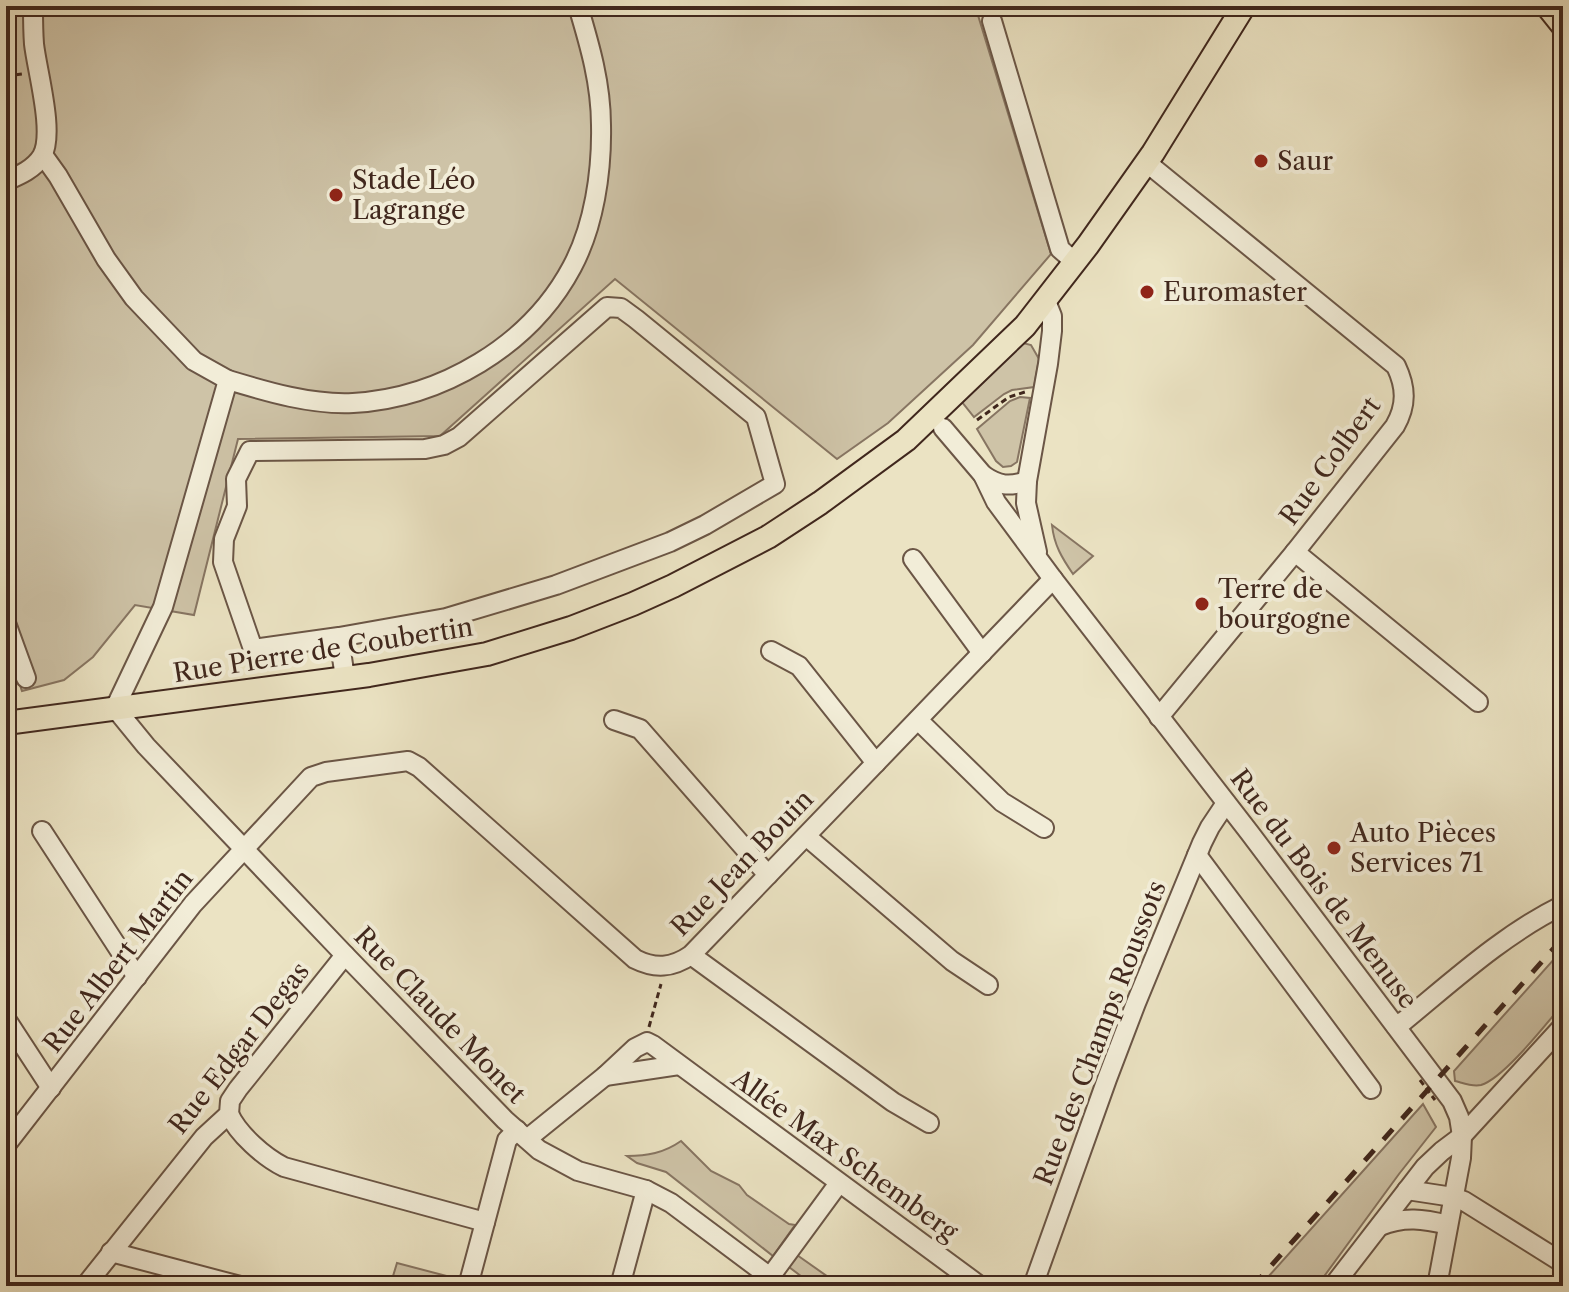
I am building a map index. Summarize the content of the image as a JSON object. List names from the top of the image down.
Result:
{
  "streets": {
    "main road": ["Rue Pierre de Coubertin"],
    "street": [
      "Rue Colbert",
      "Rue Jean Bouin",
      "Rue du Bois de Menuse",
      "Rue Albert Martin",
      "Rue Claude Monet",
      "Rue des Champs Roussots",
      "Rue Edgar Degas",
      "Allée Max Schemberg"
    ]
  },
  "crossings": [
    ["Rue Colbert", "Rue Pierre de Coubertin"],
    ["Rue Colbert", "Rue du Bois de Menuse"],
    ["Rue Pierre de Coubertin", "Rue du Bois de Menuse"],
    ["Rue Pierre de Coubertin", "Rue Claude Monet"],
    ["Rue Jean Bouin", "Rue du Bois de Menuse"],
    ["Rue Jean Bouin", "Rue Albert Martin"],
    ["Rue Jean Bouin", "Rue Claude Monet"],
    ["Rue du Bois de Menuse", "Rue des Champs Roussots"],
    ["Rue Albert Martin", "Rue Claude Monet"],
    ["Rue Claude Monet", "Rue Edgar Degas"]
  ],
  "places": [
    "Saur",
    "Stade Léo Lagrange",
    "Euromaster",
    "Terre de bourgogne",
    "Auto Pièces Services 71"
  ]
}
